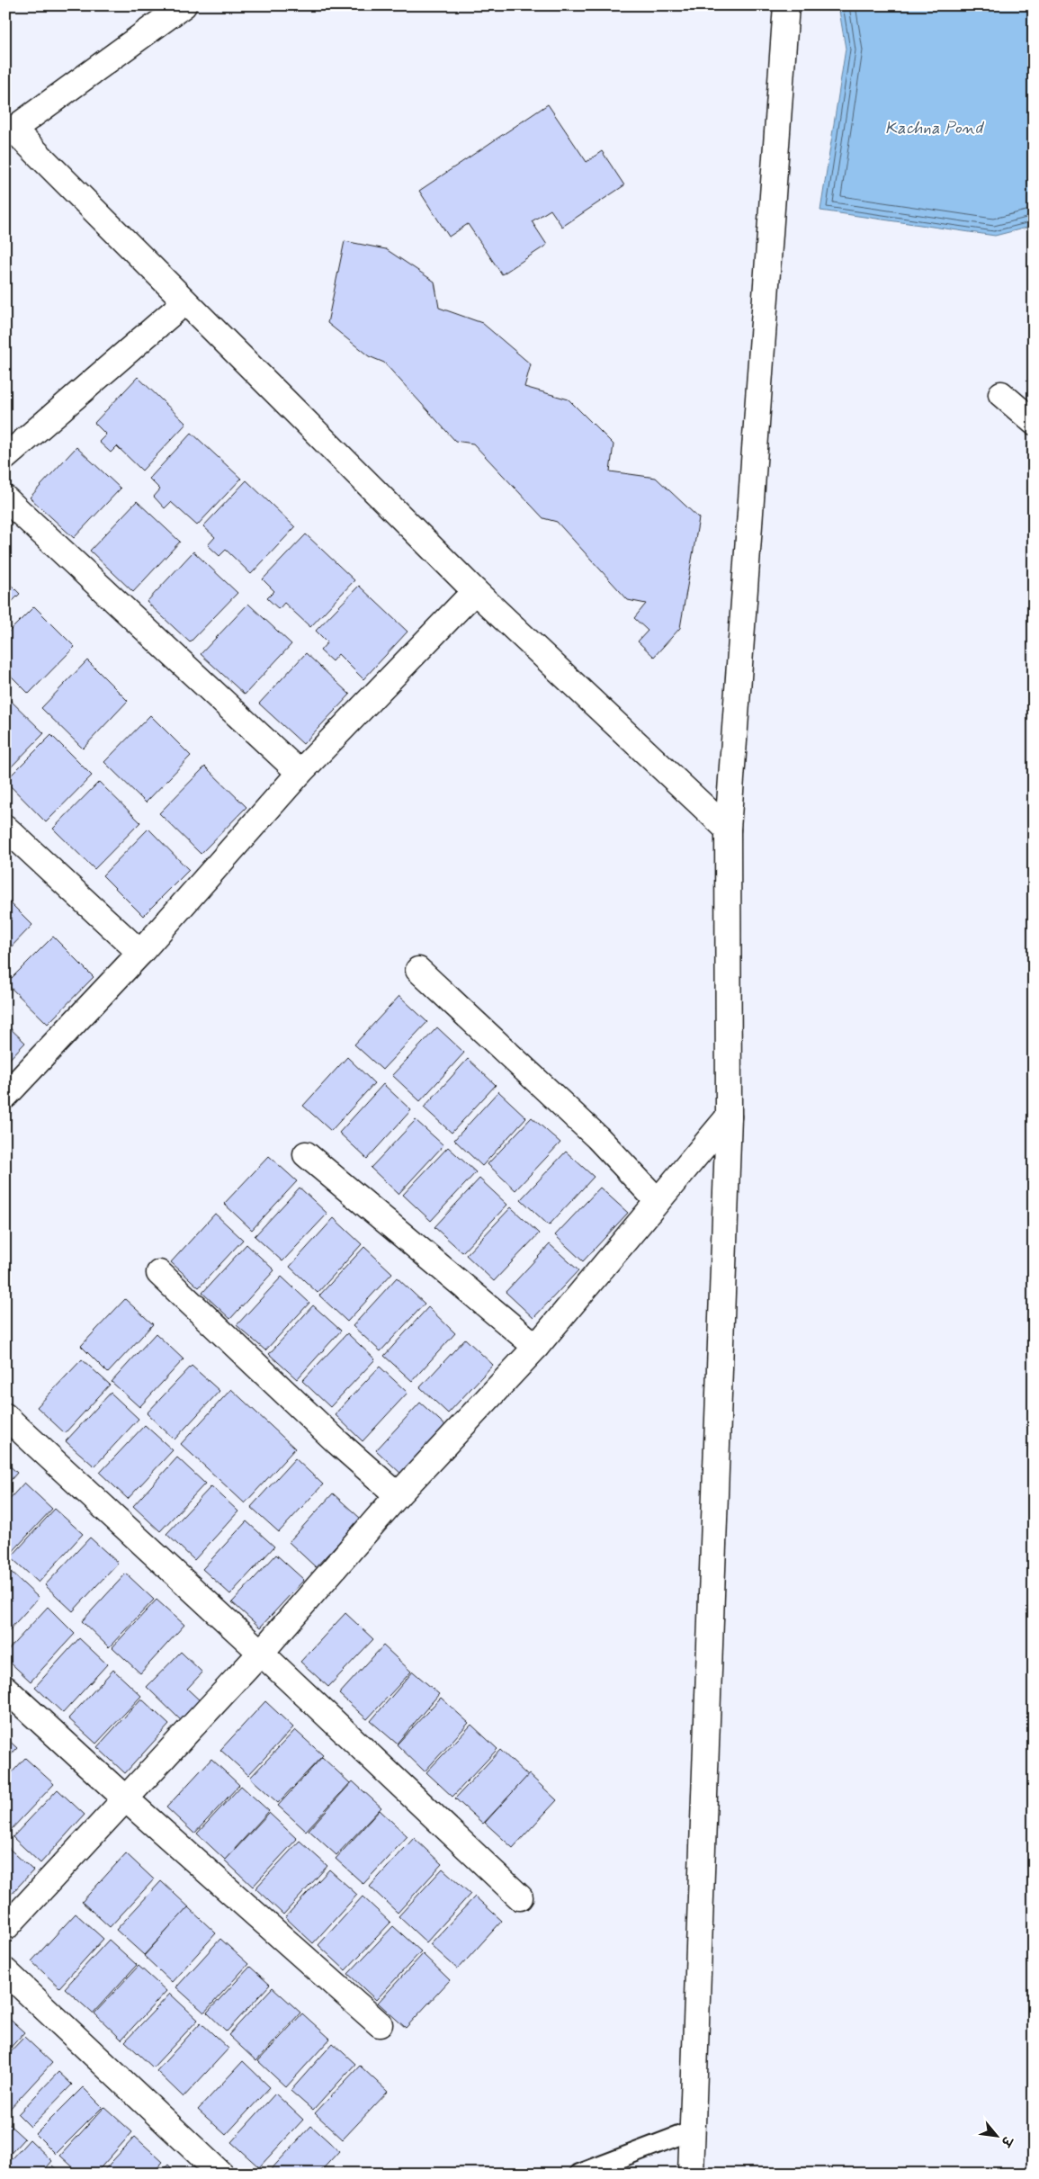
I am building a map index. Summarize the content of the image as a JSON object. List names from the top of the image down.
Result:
{
  "water": ["Kachna Pond"],
  "north": "bottom right"
}
